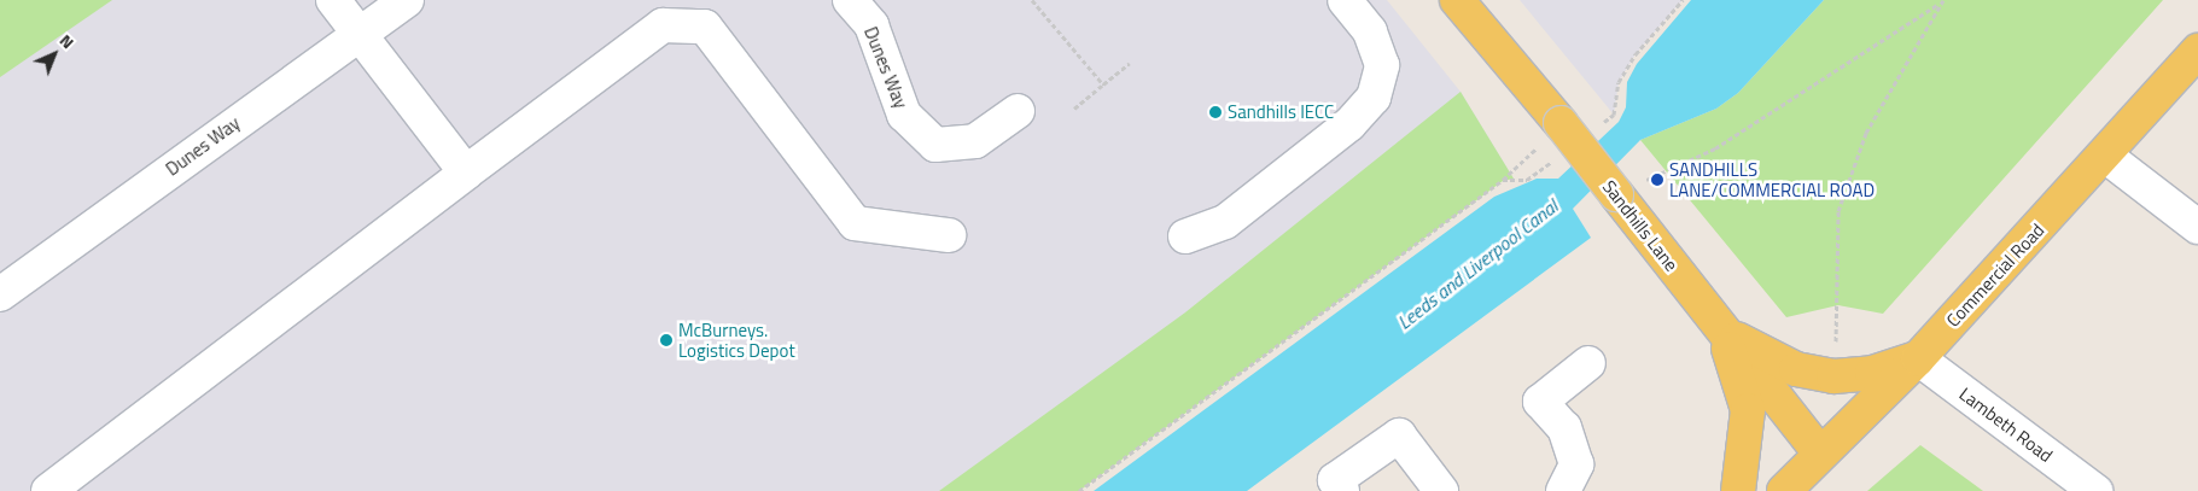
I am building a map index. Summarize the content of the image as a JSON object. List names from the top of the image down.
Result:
{
  "streets": {
    "main road": ["Sandhills Lane", "Commercial Road"],
    "street": ["Dunes Way", "Lambeth Road"]
  },
  "crossings": [
    ["Sandhills Lane", "Commercial Road"],
    ["Commercial Road", "Lambeth Road"]
  ],
  "water": ["Leeds and Liverpool Canal"],
  "places": ["Sandhills IECC", "SANDHILLS LANE/COMMERCIAL ROAD", "McBurneys. Logistics Depot"],
  "north": "top right"
}
